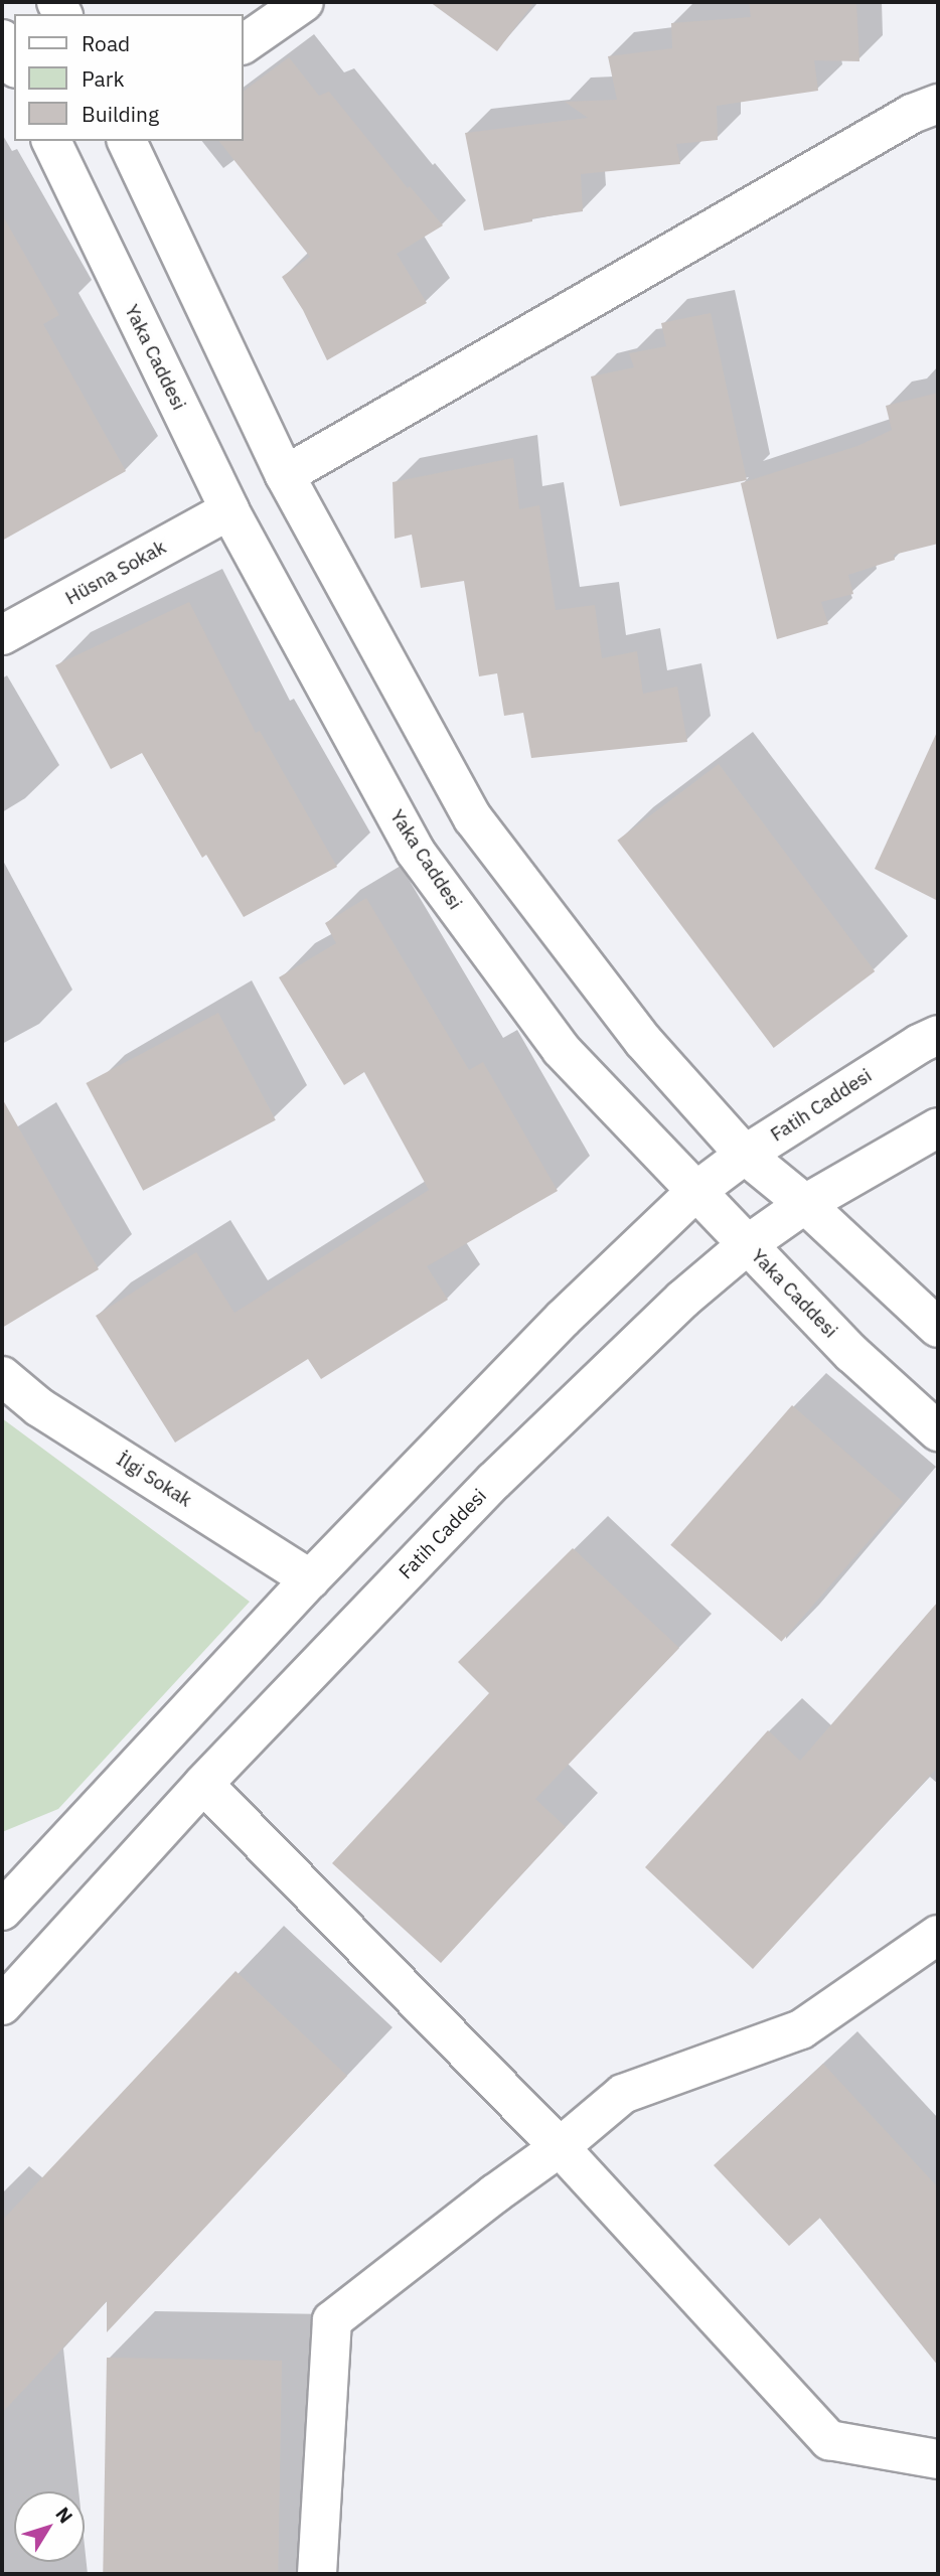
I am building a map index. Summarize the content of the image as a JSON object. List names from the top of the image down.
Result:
{
  "streets": {
    "street": [
      "Yaka Caddesi",
      "Hüsna Sokak",
      "Fatih Caddesi",
      "İlgi Sokak"
    ]
  },
  "crossings": [
    ["Yaka Caddesi", "Hüsna Sokak"],
    ["Yaka Caddesi", "Fatih Caddesi"],
    ["Fatih Caddesi", "İlgi Sokak"]
  ],
  "legend": ["Road", "Park", "Building"],
  "north": "top right"
}
